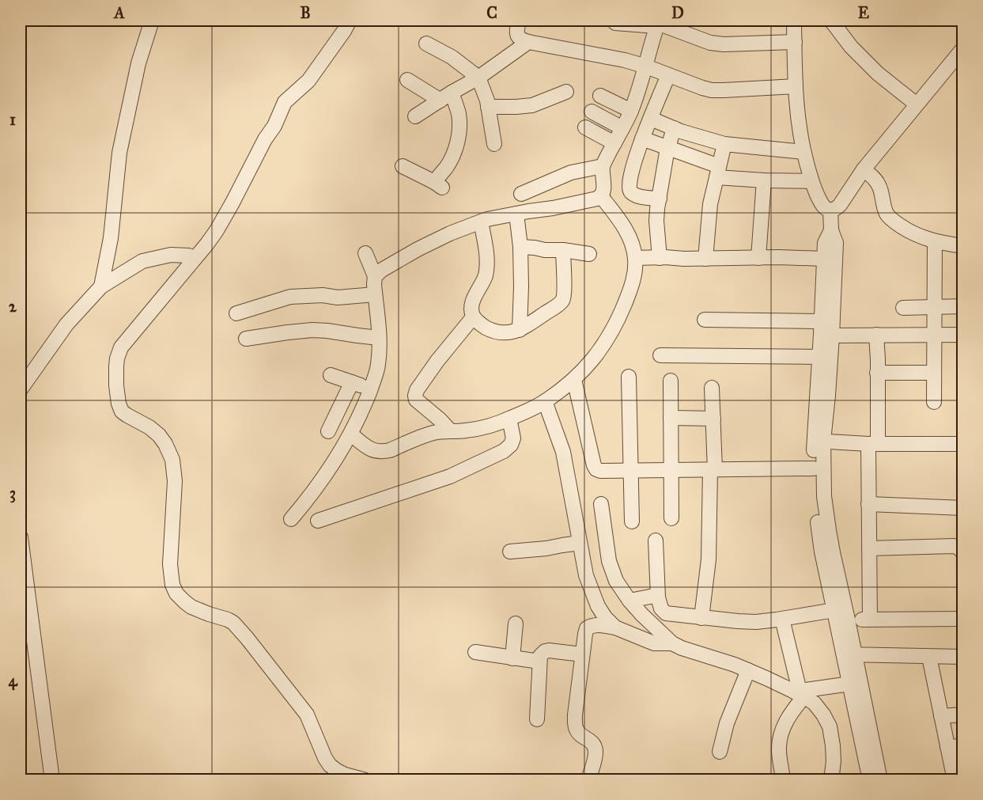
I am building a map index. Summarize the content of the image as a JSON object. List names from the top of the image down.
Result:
{
  "grid": {
    "columns": [
      "A",
      "B",
      "C",
      "D",
      "E"
    ],
    "rows": [
      "1",
      "2",
      "3",
      "4"
    ]
  }
}
